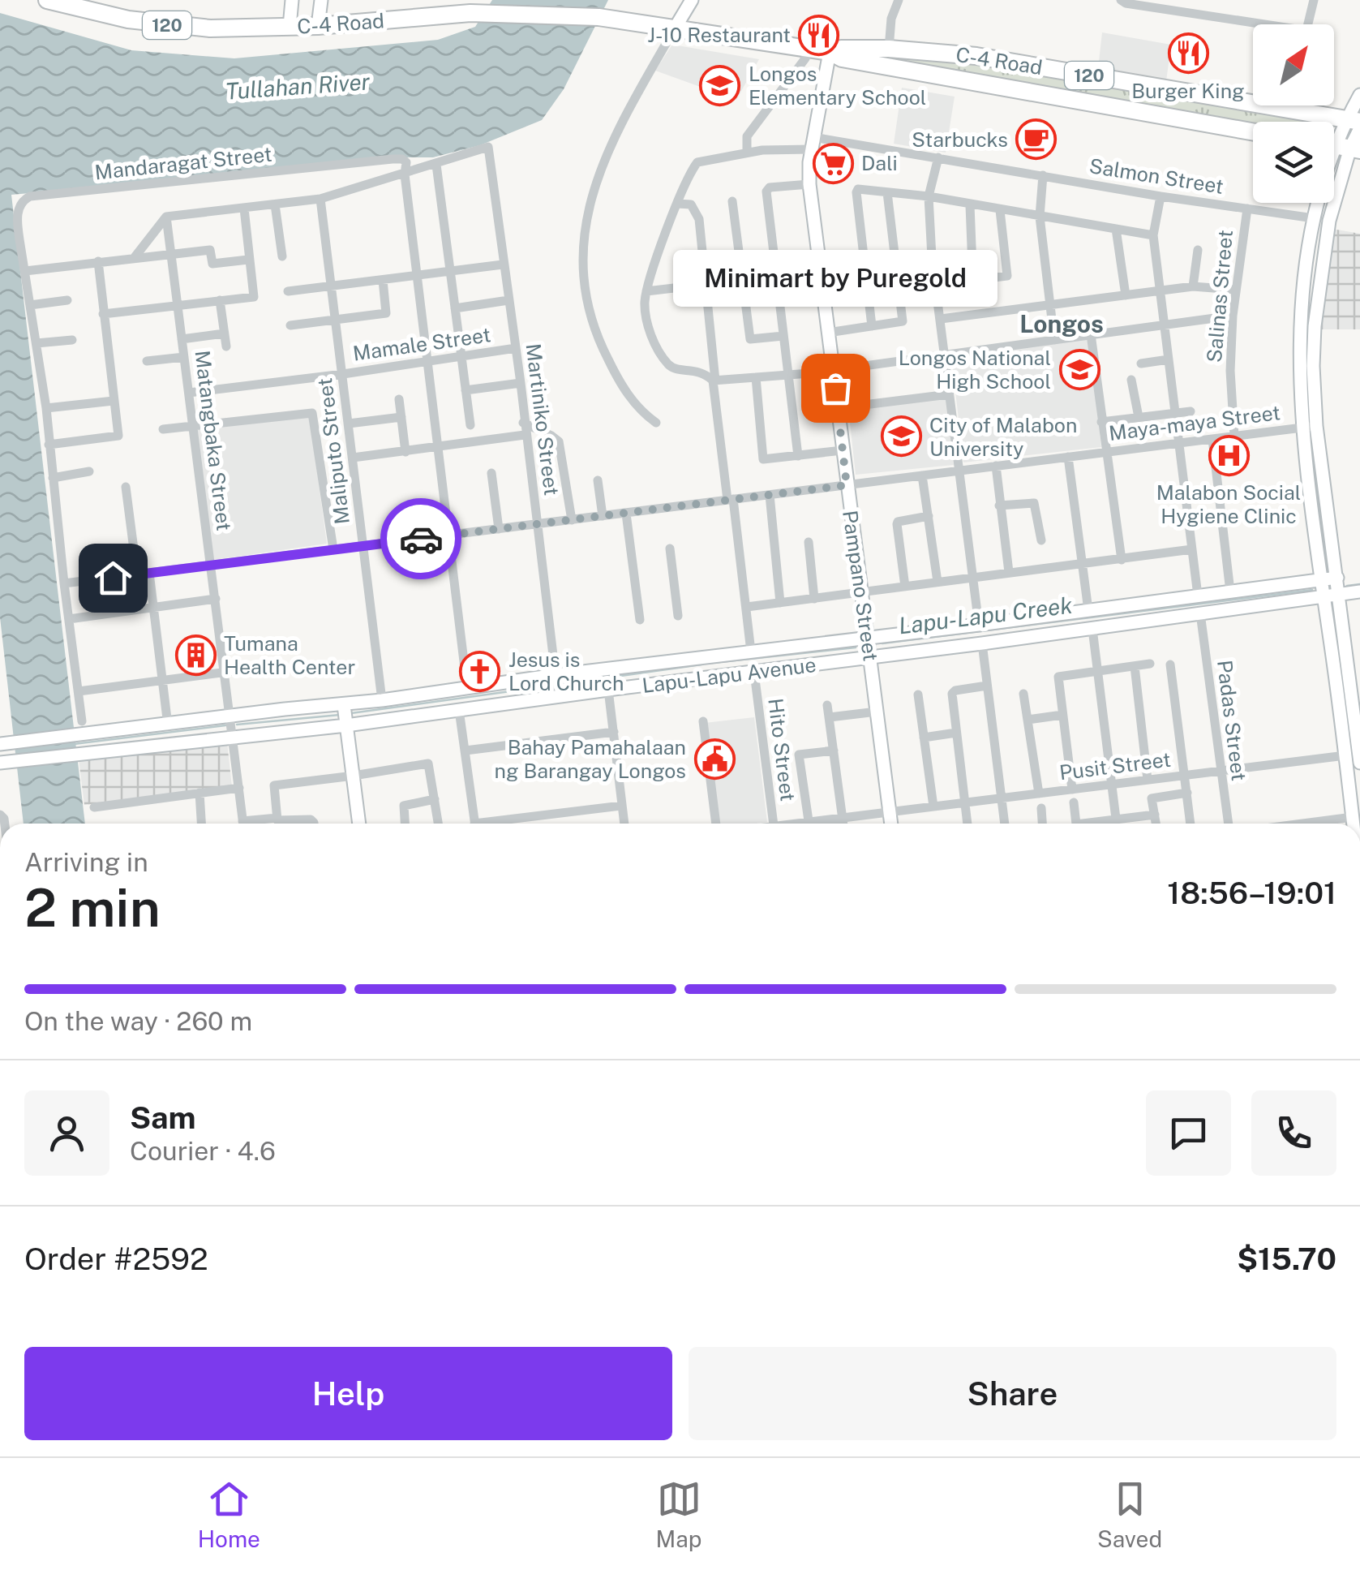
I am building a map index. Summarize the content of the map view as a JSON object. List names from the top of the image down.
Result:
{
  "streets": {
    "highway": ["C-4 Road", "120"],
    "main road": ["Pampano Street", "Lapu-Lapu Avenue"],
    "street": [
      "Mandaragat Street",
      "Salmon Street",
      "Salinas Street",
      "Mamale Street",
      "Martiniko Street",
      "Maya-maya Street",
      "Matangbaka Street",
      "Maliputo Street",
      "Padas Street",
      "Hito Street",
      "Pusit Street"
    ]
  },
  "crossings": [
    ["C-4 Road", "Pampano Street"],
    ["Mandaragat Street", "Maya-maya Street"],
    ["Salmon Street", "Salinas Street"],
    ["Salmon Street", "Pampano Street"],
    ["Salinas Street", "Maya-maya Street"],
    ["Mamale Street", "Martiniko Street"],
    ["Mamale Street", "Matangbaka Street"],
    ["Mamale Street", "Maliputo Street"],
    ["Martiniko Street", "Maya-maya Street"],
    ["Martiniko Street", "Lapu-Lapu Avenue"],
    ["Maya-maya Street", "Matangbaka Street"],
    ["Maya-maya Street", "Maliputo Street"],
    ["Maya-maya Street", "Pampano Street"],
    ["Matangbaka Street", "Lapu-Lapu Avenue"],
    ["Maliputo Street", "Lapu-Lapu Avenue"],
    ["Pampano Street", "Lapu-Lapu Avenue"],
    ["Pampano Street", "Pusit Street"],
    ["Lapu-Lapu Avenue", "Padas Street"],
    ["Lapu-Lapu Avenue", "Hito Street"],
    ["Padas Street", "Pusit Street"]
  ],
  "districts": ["Longos"],
  "water": ["Tullahan River", "Lapu-Lapu Creek"],
  "places": {
    "restaurant": ["J-10 Restaurant", "Burger King"],
    "school or university": ["Longos Elementary School", "Longos National High School", "City of Malabon University"],
    "cafe": ["Starbucks"],
    "supermarket": ["Dali"],
    "other": ["Minimart by Puregold"],
    "hospital": ["Malabon Social Hygiene Clinic"],
    "building": ["Tumana Health Center"],
    "church": ["Jesus is Lord Church"],
    "public building": ["Bahay Pamahalaan ng Barangay Longos"]
  },
  "north": "top right",
  "page": {
    "bubble": "Minimart by Puregold",
    "heading": ["2 min", "Arriving in", "18:56–19:01"],
    "panel": [
      "Sam",
      "Courier · 4.6",
      "Order #2592",
      "$15.70"
    ],
    "bar": "On the way · 260 m",
    "buttons": ["Help", "Share"],
    "tabs": ["Home", "Map", "Saved"]
  }
}
